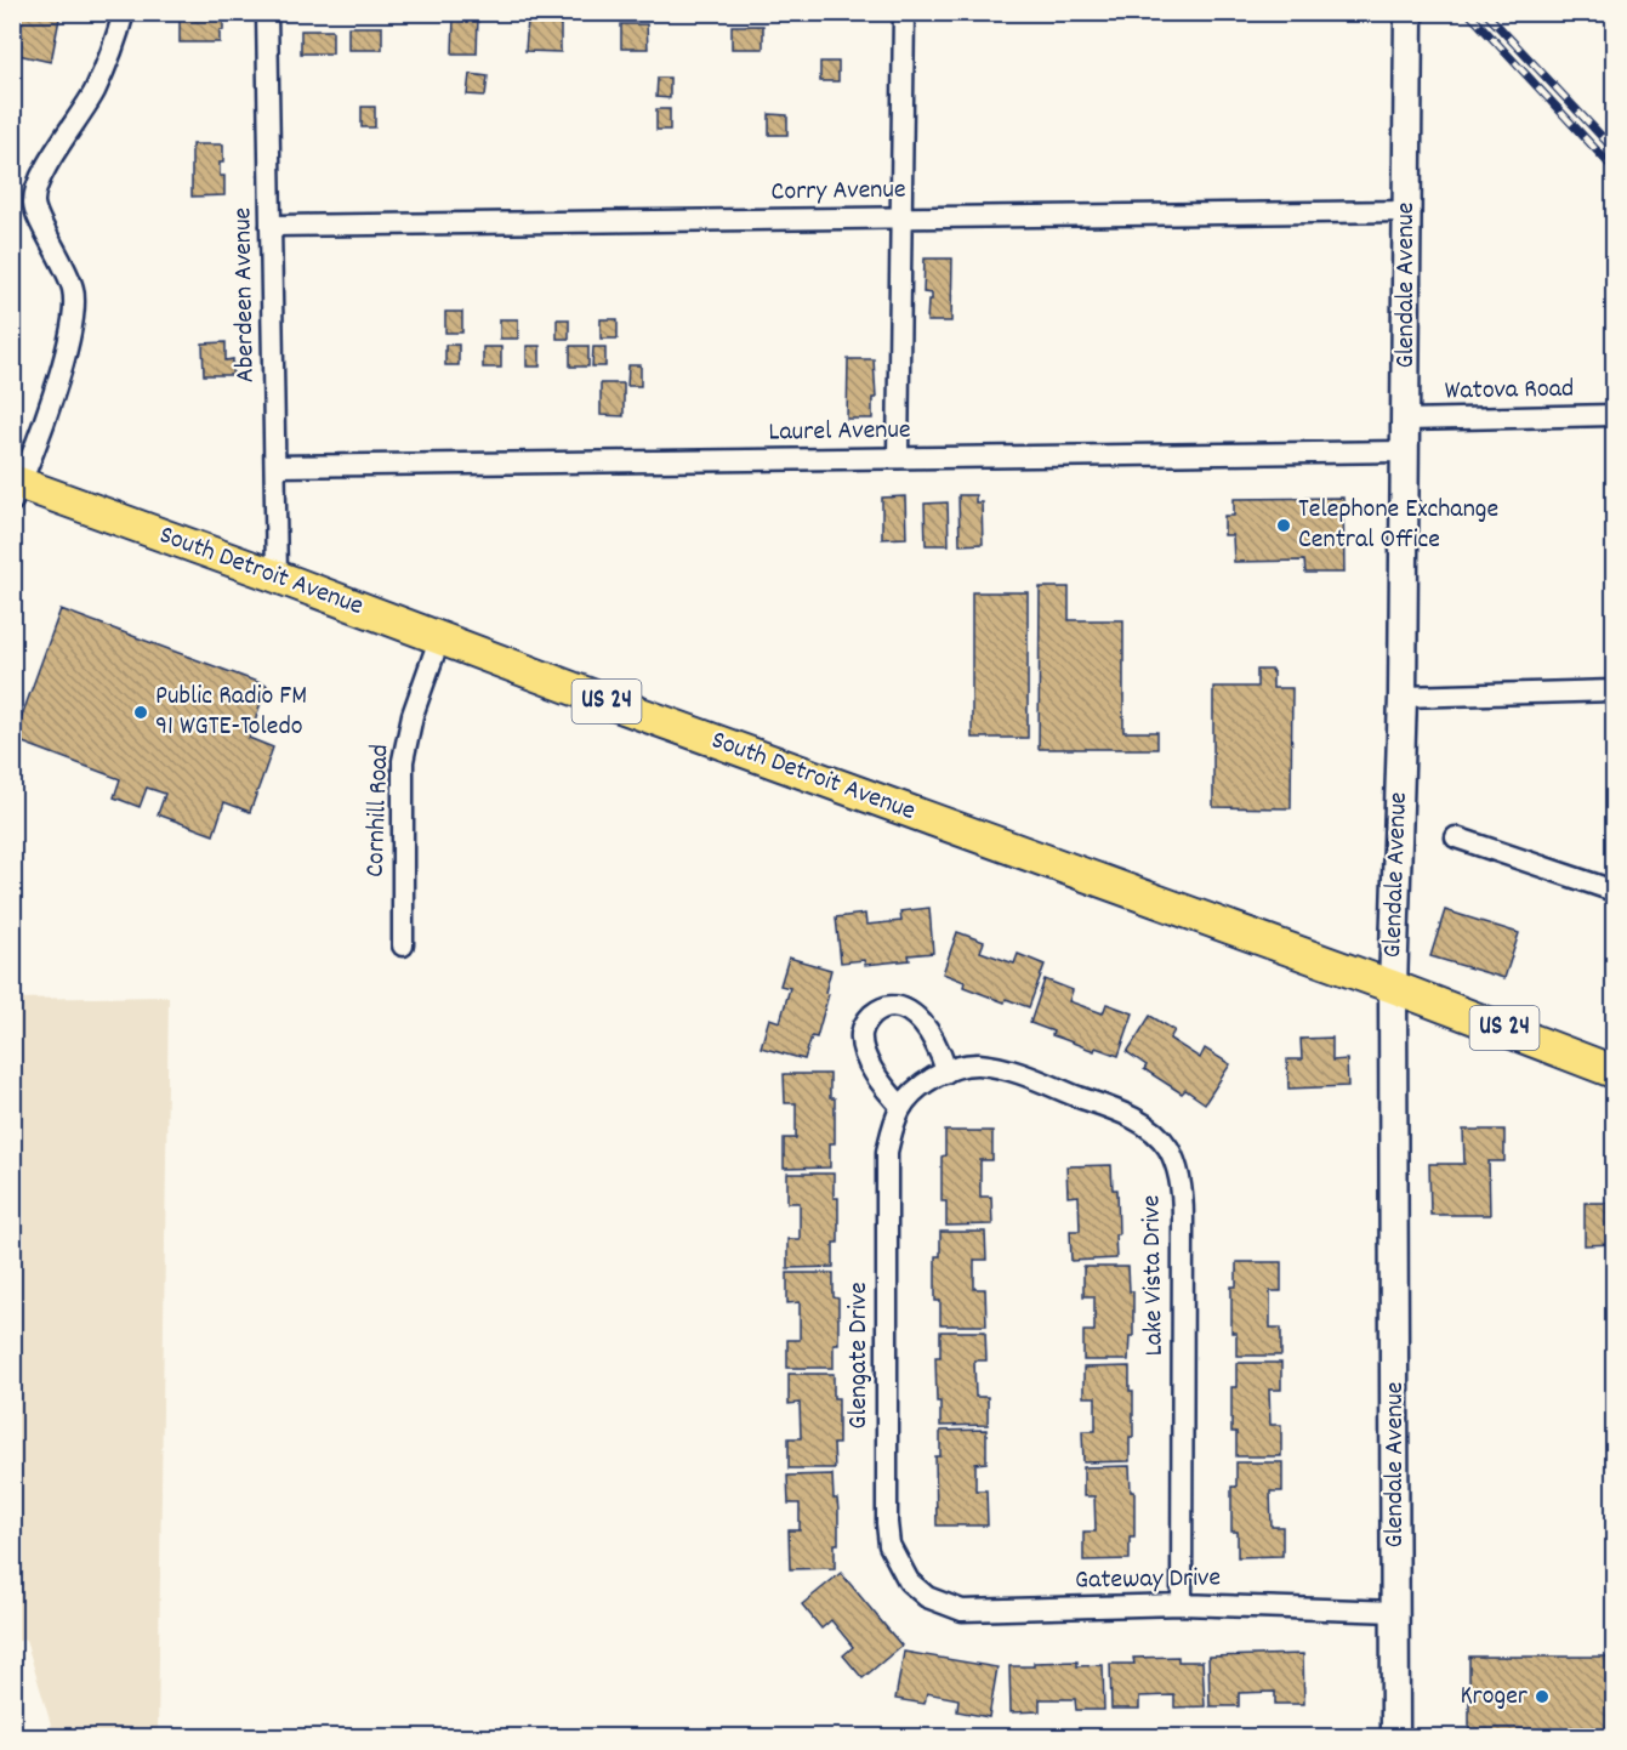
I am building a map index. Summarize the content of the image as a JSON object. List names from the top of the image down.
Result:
{
  "streets": {
    "main road": ["Glendale Avenue", "South Detroit Avenue", "US 24"],
    "street": [
      "Corry Avenue",
      "Aberdeen Avenue",
      "Watova Road",
      "Laurel Avenue",
      "Cornhill Road",
      "Lake Vista Drive",
      "Glengate Drive",
      "Gateway Drive"
    ]
  },
  "crossings": [
    ["Corry Avenue", "Glendale Avenue"],
    ["Corry Avenue", "Aberdeen Avenue"],
    ["Glendale Avenue", "Watova Road"],
    ["Glendale Avenue", "Laurel Avenue"],
    ["Glendale Avenue", "South Detroit Avenue"],
    ["Glendale Avenue", "Gateway Drive"],
    ["Aberdeen Avenue", "Laurel Avenue"],
    ["Aberdeen Avenue", "South Detroit Avenue"],
    ["South Detroit Avenue", "Cornhill Road"],
    ["Lake Vista Drive", "Glengate Drive"],
    ["Lake Vista Drive", "Gateway Drive"],
    ["Glengate Drive", "Gateway Drive"]
  ],
  "places": ["Telephone Exchange Central Office", "Public Radio FM 91 WGTE-Toledo", "Kroger"]
}
